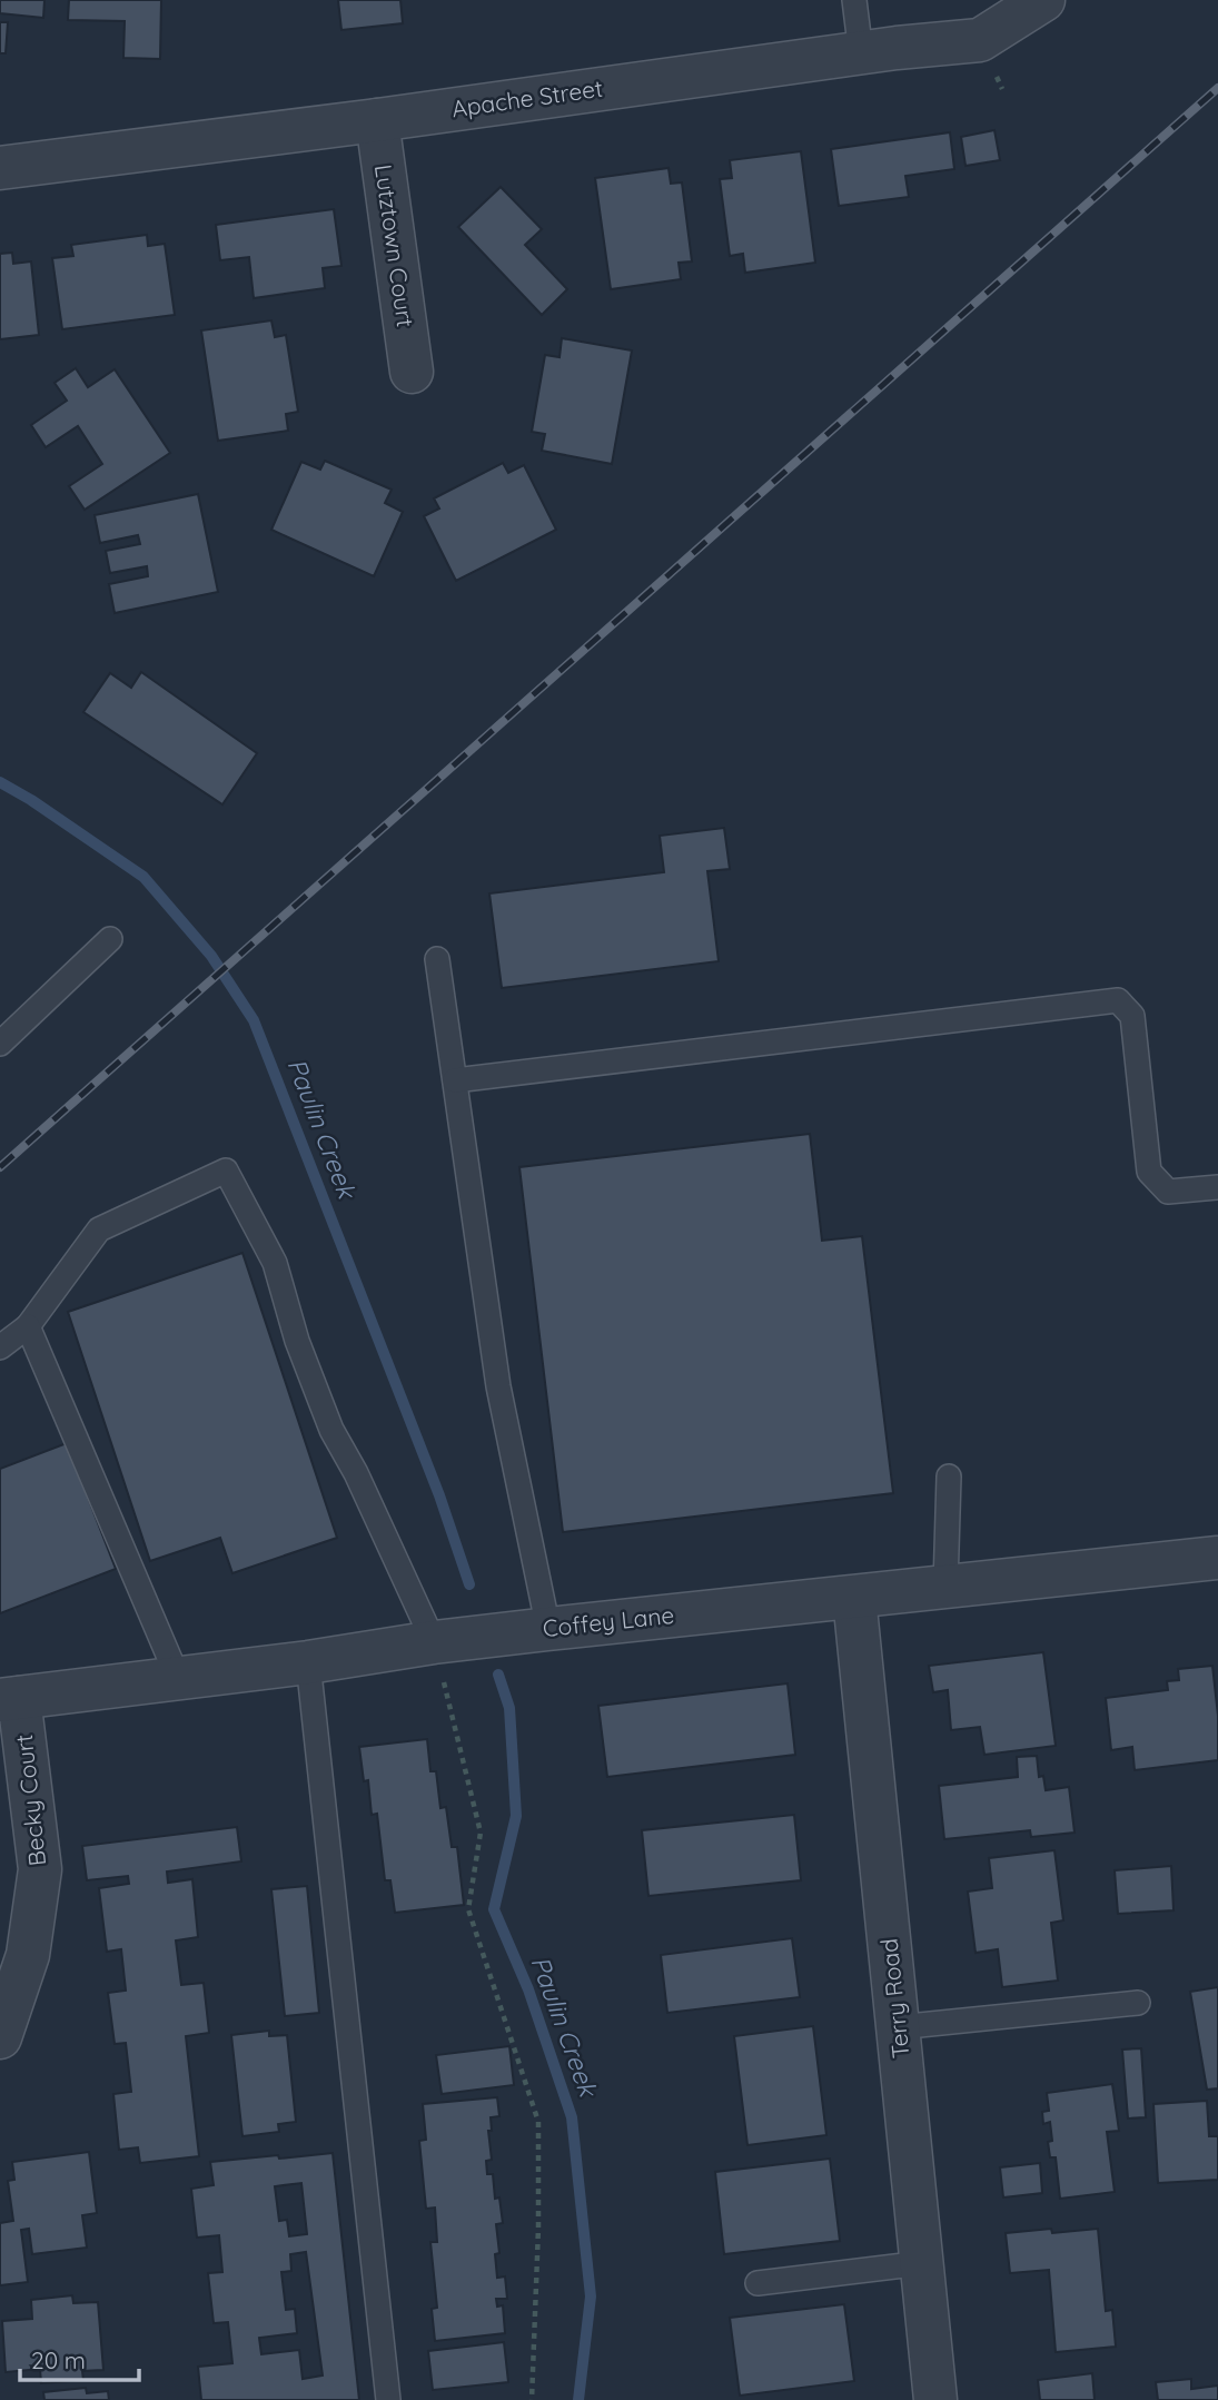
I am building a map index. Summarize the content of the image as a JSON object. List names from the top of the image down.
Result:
{
  "streets": {
    "street": [
      "Apache Street",
      "Lutztown Court",
      "Coffey Lane",
      "Becky Court",
      "Terry Road"
    ]
  },
  "crossings": [
    ["Apache Street", "Lutztown Court"],
    ["Coffey Lane", "Becky Court"],
    ["Coffey Lane", "Terry Road"]
  ],
  "water": ["Paulin Creek"],
  "scale_bar": "20 m"
}
